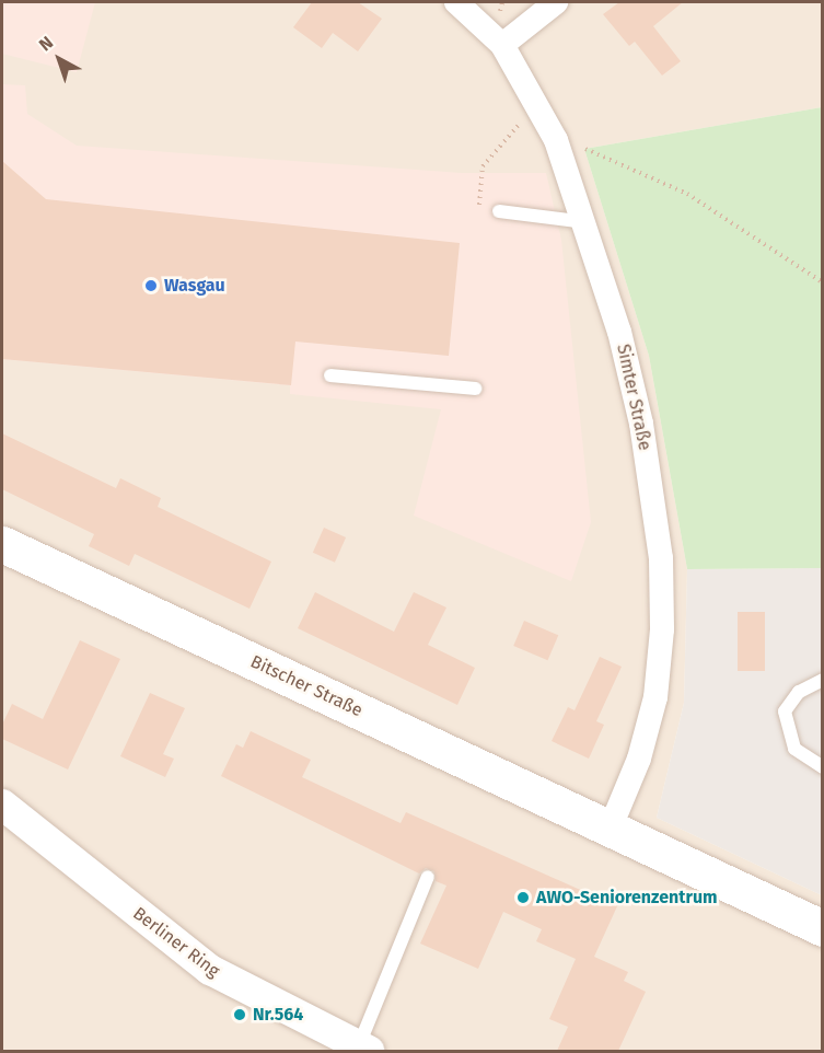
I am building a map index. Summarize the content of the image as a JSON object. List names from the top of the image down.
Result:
{
  "streets": {
    "main road": ["Bitscher Straße"],
    "street": ["Simter Straße", "Berliner Ring"]
  },
  "crossings": [
    ["Simter Straße", "Bitscher Straße"]
  ],
  "places": ["Wasgau", "AWO-Seniorenzentrum", "Nr.564"],
  "north": "top left"
}
